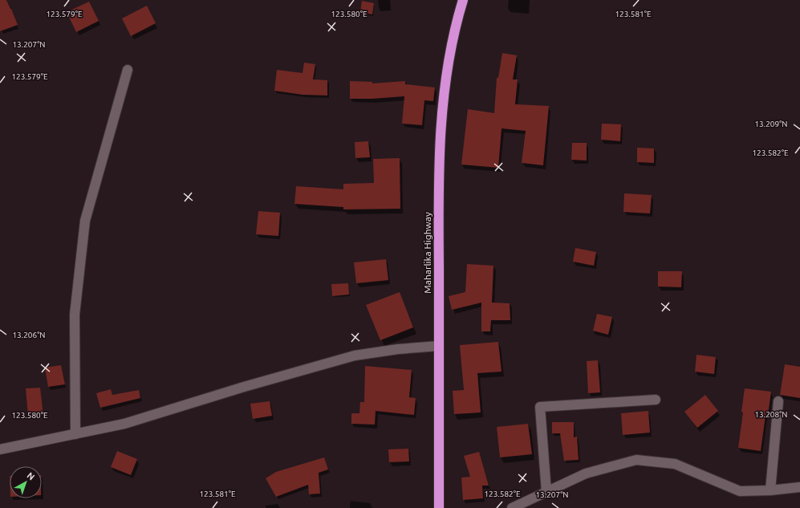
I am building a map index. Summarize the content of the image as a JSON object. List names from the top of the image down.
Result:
{
  "streets": {
    "highway": ["Maharlika Highway"]
  },
  "north": "top right",
  "coordinates": [
    "123.579°E",
    "123.580°E",
    "123.581°E",
    "13.207°N",
    "13.209°N",
    "123.582°E",
    "13.206°N",
    "13.208°N"
  ]
}
